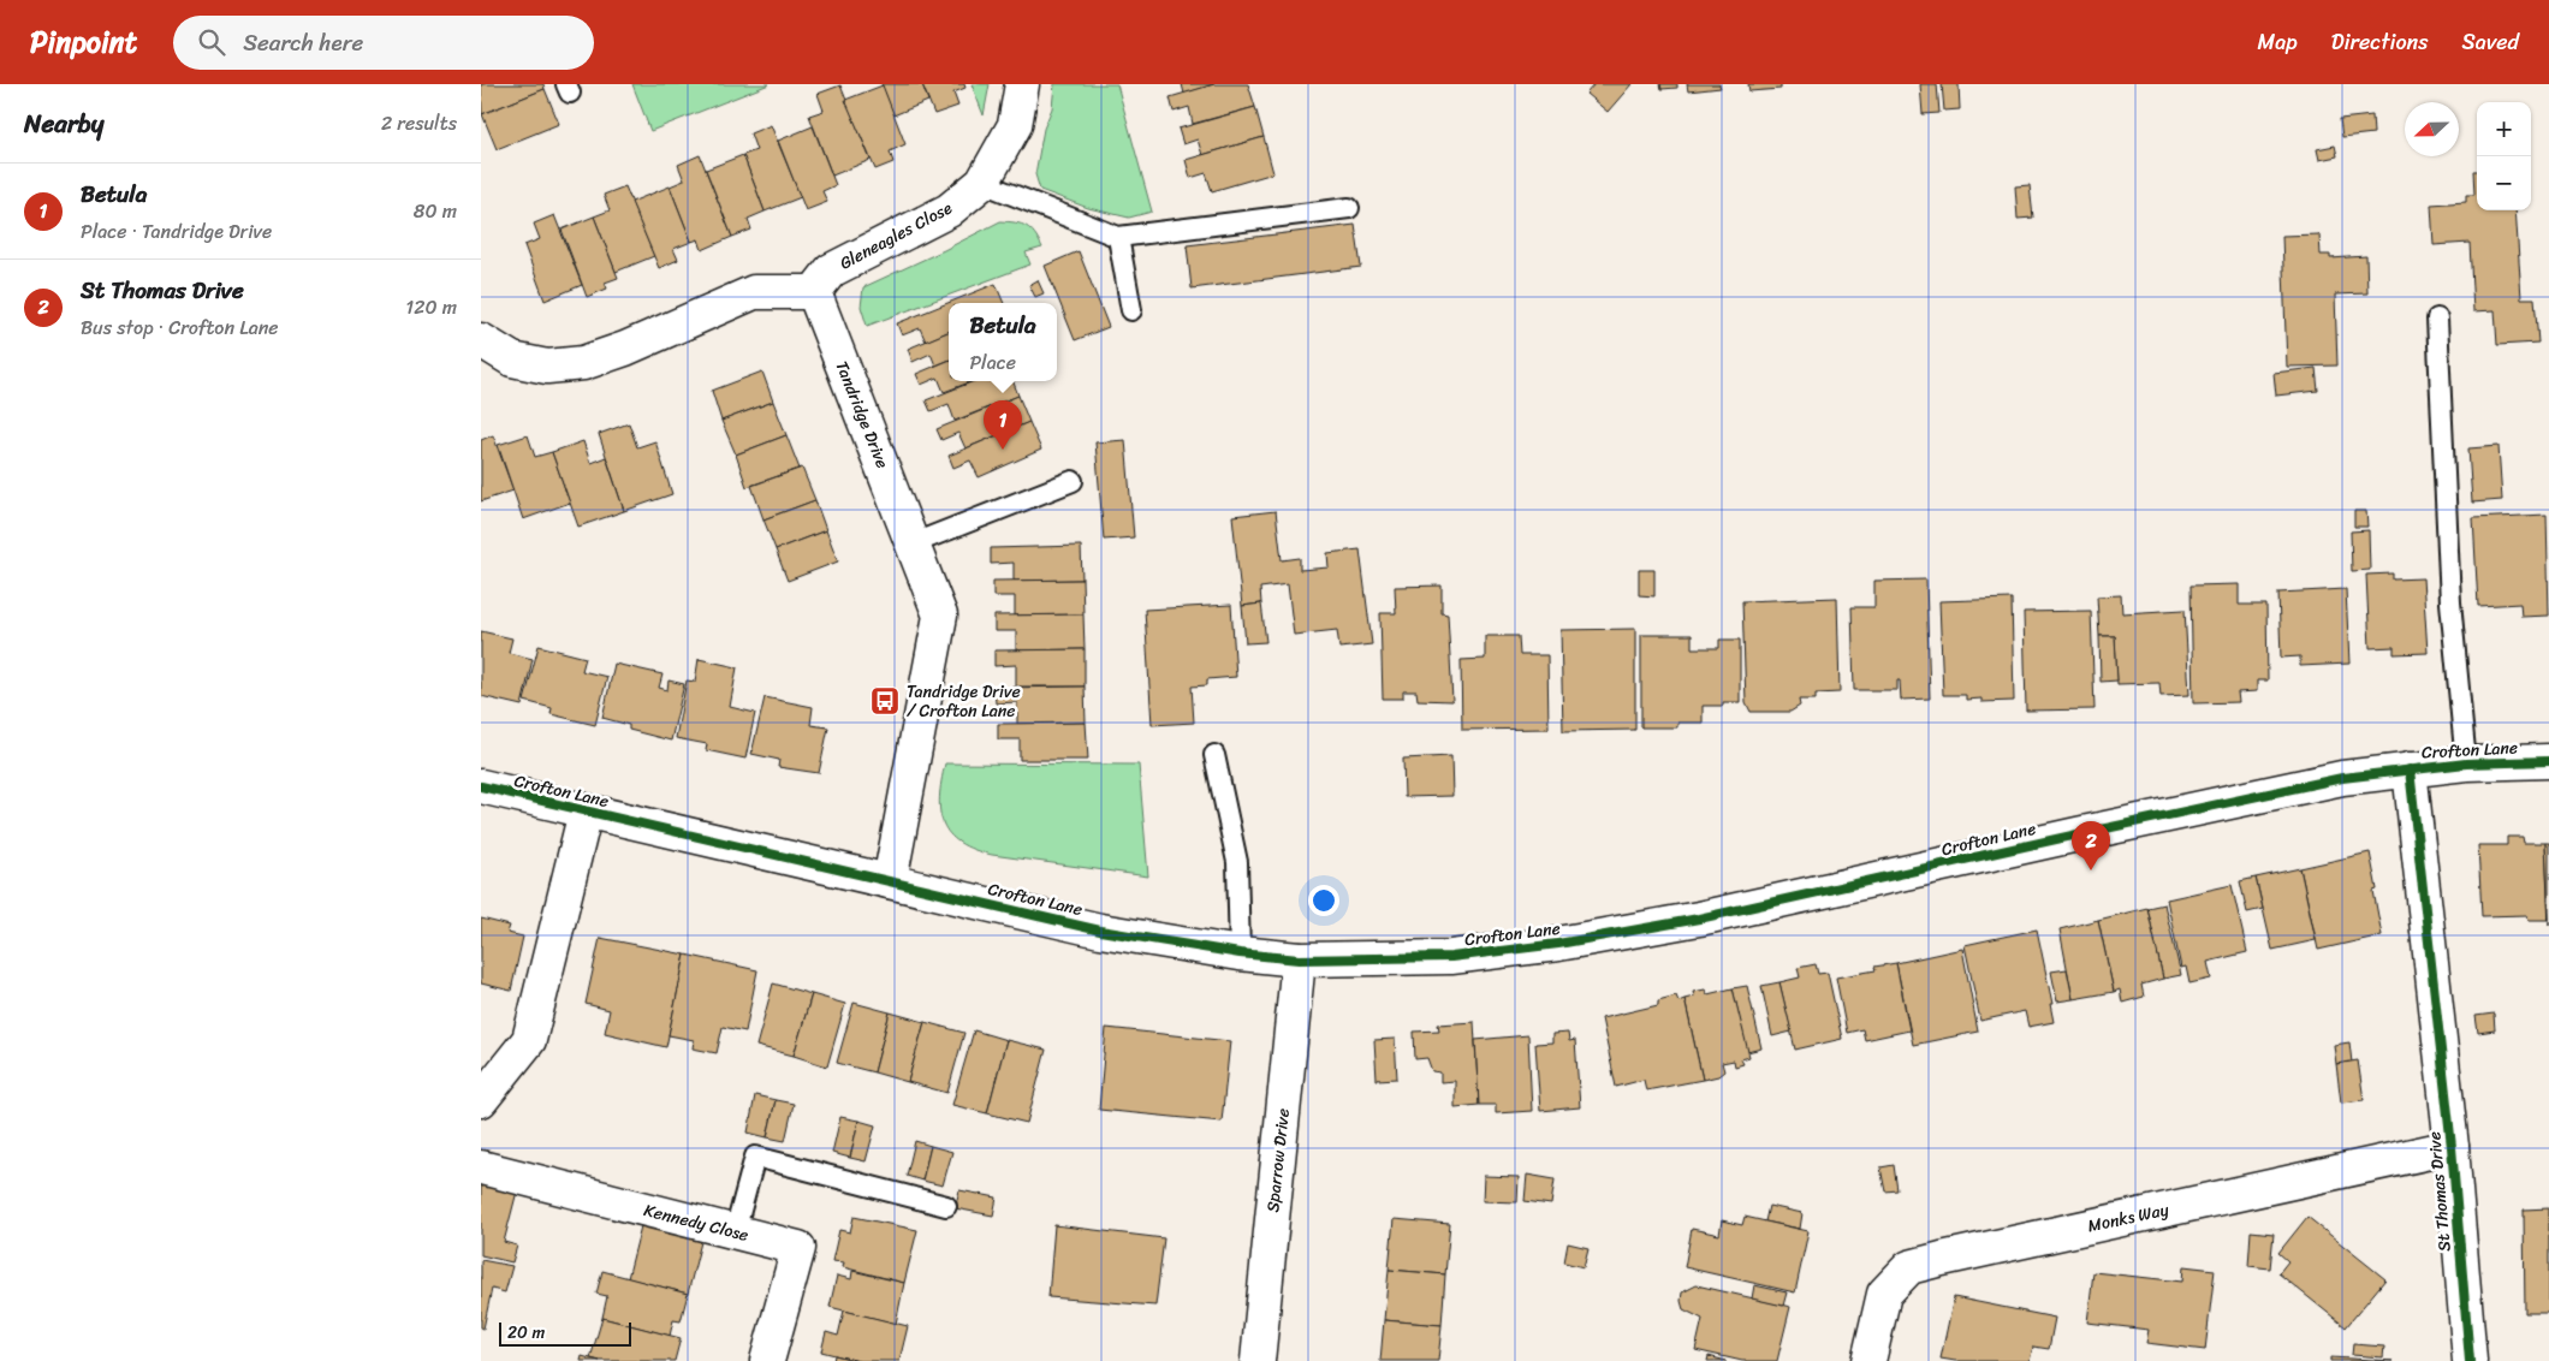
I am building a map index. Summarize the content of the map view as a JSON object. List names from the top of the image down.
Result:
{
  "streets": {
    "street": [
      "Gleneagles Close",
      "Tandridge Drive",
      "Crofton Lane",
      "Sparrow Drive",
      "St Thomas Drive",
      "Monks Way",
      "Kennedy Close"
    ]
  },
  "crossings": [
    ["Gleneagles Close", "Tandridge Drive"],
    ["Tandridge Drive", "Crofton Lane"],
    ["Crofton Lane", "Sparrow Drive"],
    ["Crofton Lane", "St Thomas Drive"],
    ["St Thomas Drive", "Monks Way"]
  ],
  "places": {
    "bus stop": ["Tandridge Drive / Crofton Lane"]
  },
  "scale_bar": "20 m",
  "north": "left",
  "page": {
    "header": "Pinpoint",
    "search": "Search here",
    "nav": ["Map", "Directions", "Saved"],
    "heading": ["Nearby", "2 results"],
    "map_buttons": ["+", "−"],
    "list": [
      {
        "mark": "1",
        "name": "Betula",
        "note": "Place · Tandridge Drive",
        "value": "80 m"
      },
      {
        "mark": "2",
        "name": "St Thomas Drive",
        "note": "Bus stop · Crofton Lane",
        "value": "120 m"
      }
    ],
    "popup": ["Betula", "Place"],
    "pins": ["1", "2"],
    "scale": "20 m"
  }
}
